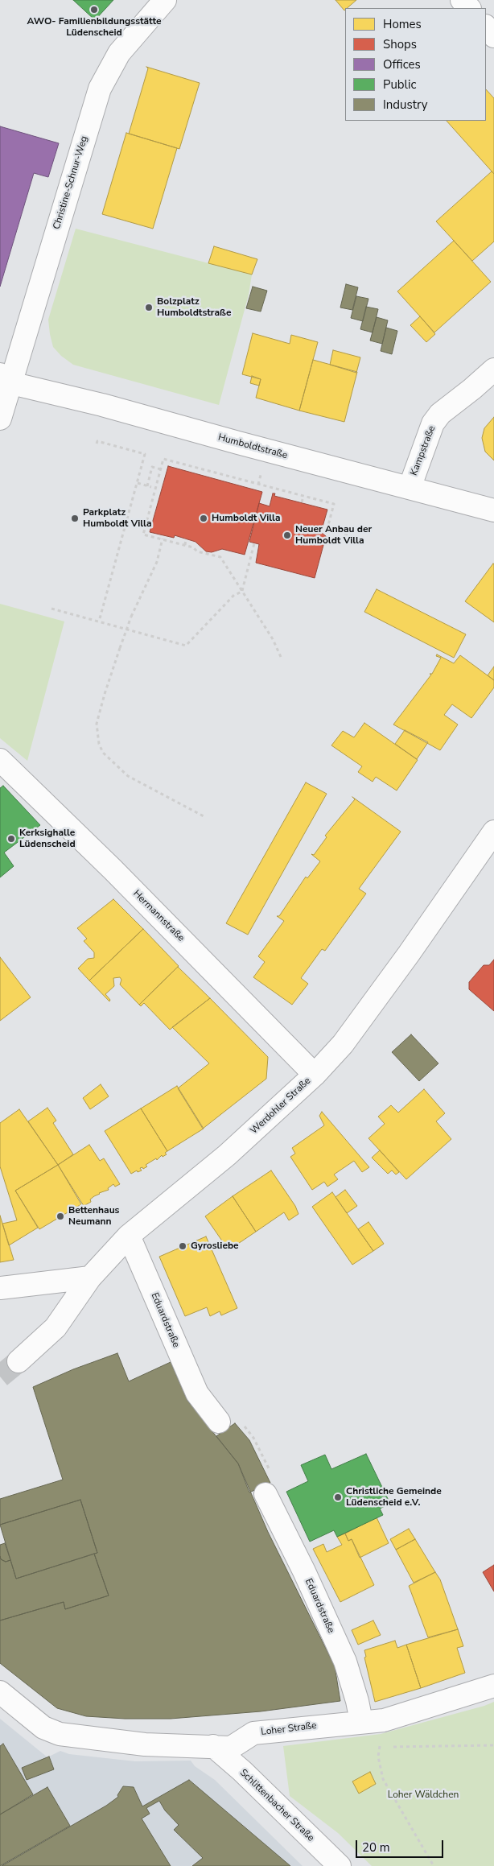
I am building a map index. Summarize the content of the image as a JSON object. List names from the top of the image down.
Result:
{
  "streets": {
    "street": [
      "Christine-Schnur-Weg",
      "Humboldtstraße",
      "Kampstraße",
      "Hermannstraße",
      "Werdohler Straße",
      "Eduardstraße",
      "Loher Straße",
      "Schlittenbacher Straße"
    ]
  },
  "crossings": [
    ["Christine-Schnur-Weg", "Humboldtstraße"],
    ["Humboldtstraße", "Kampstraße"],
    ["Hermannstraße", "Werdohler Straße"],
    ["Werdohler Straße", "Eduardstraße"],
    ["Eduardstraße", "Loher Straße"],
    ["Loher Straße", "Schlittenbacher Straße"]
  ],
  "parks": ["Loher Wäldchen"],
  "places": [
    "AWO- Familienbildungsstätte Lüdenscheid",
    "Bolzplatz Humboldtstraße",
    "Parkplatz Humboldt Villa",
    "Humboldt Villa",
    "Neuer Anbau der Humboldt Villa",
    "Kerksighalle Lüdenscheid",
    "Bettenhaus Neumann",
    "Gyrosliebe",
    "Christliche Gemeinde Lüdenscheid e.V."
  ],
  "legend": [
    "Homes",
    "Shops",
    "Offices",
    "Public",
    "Industry"
  ],
  "scale_bar": "20 m"
}
